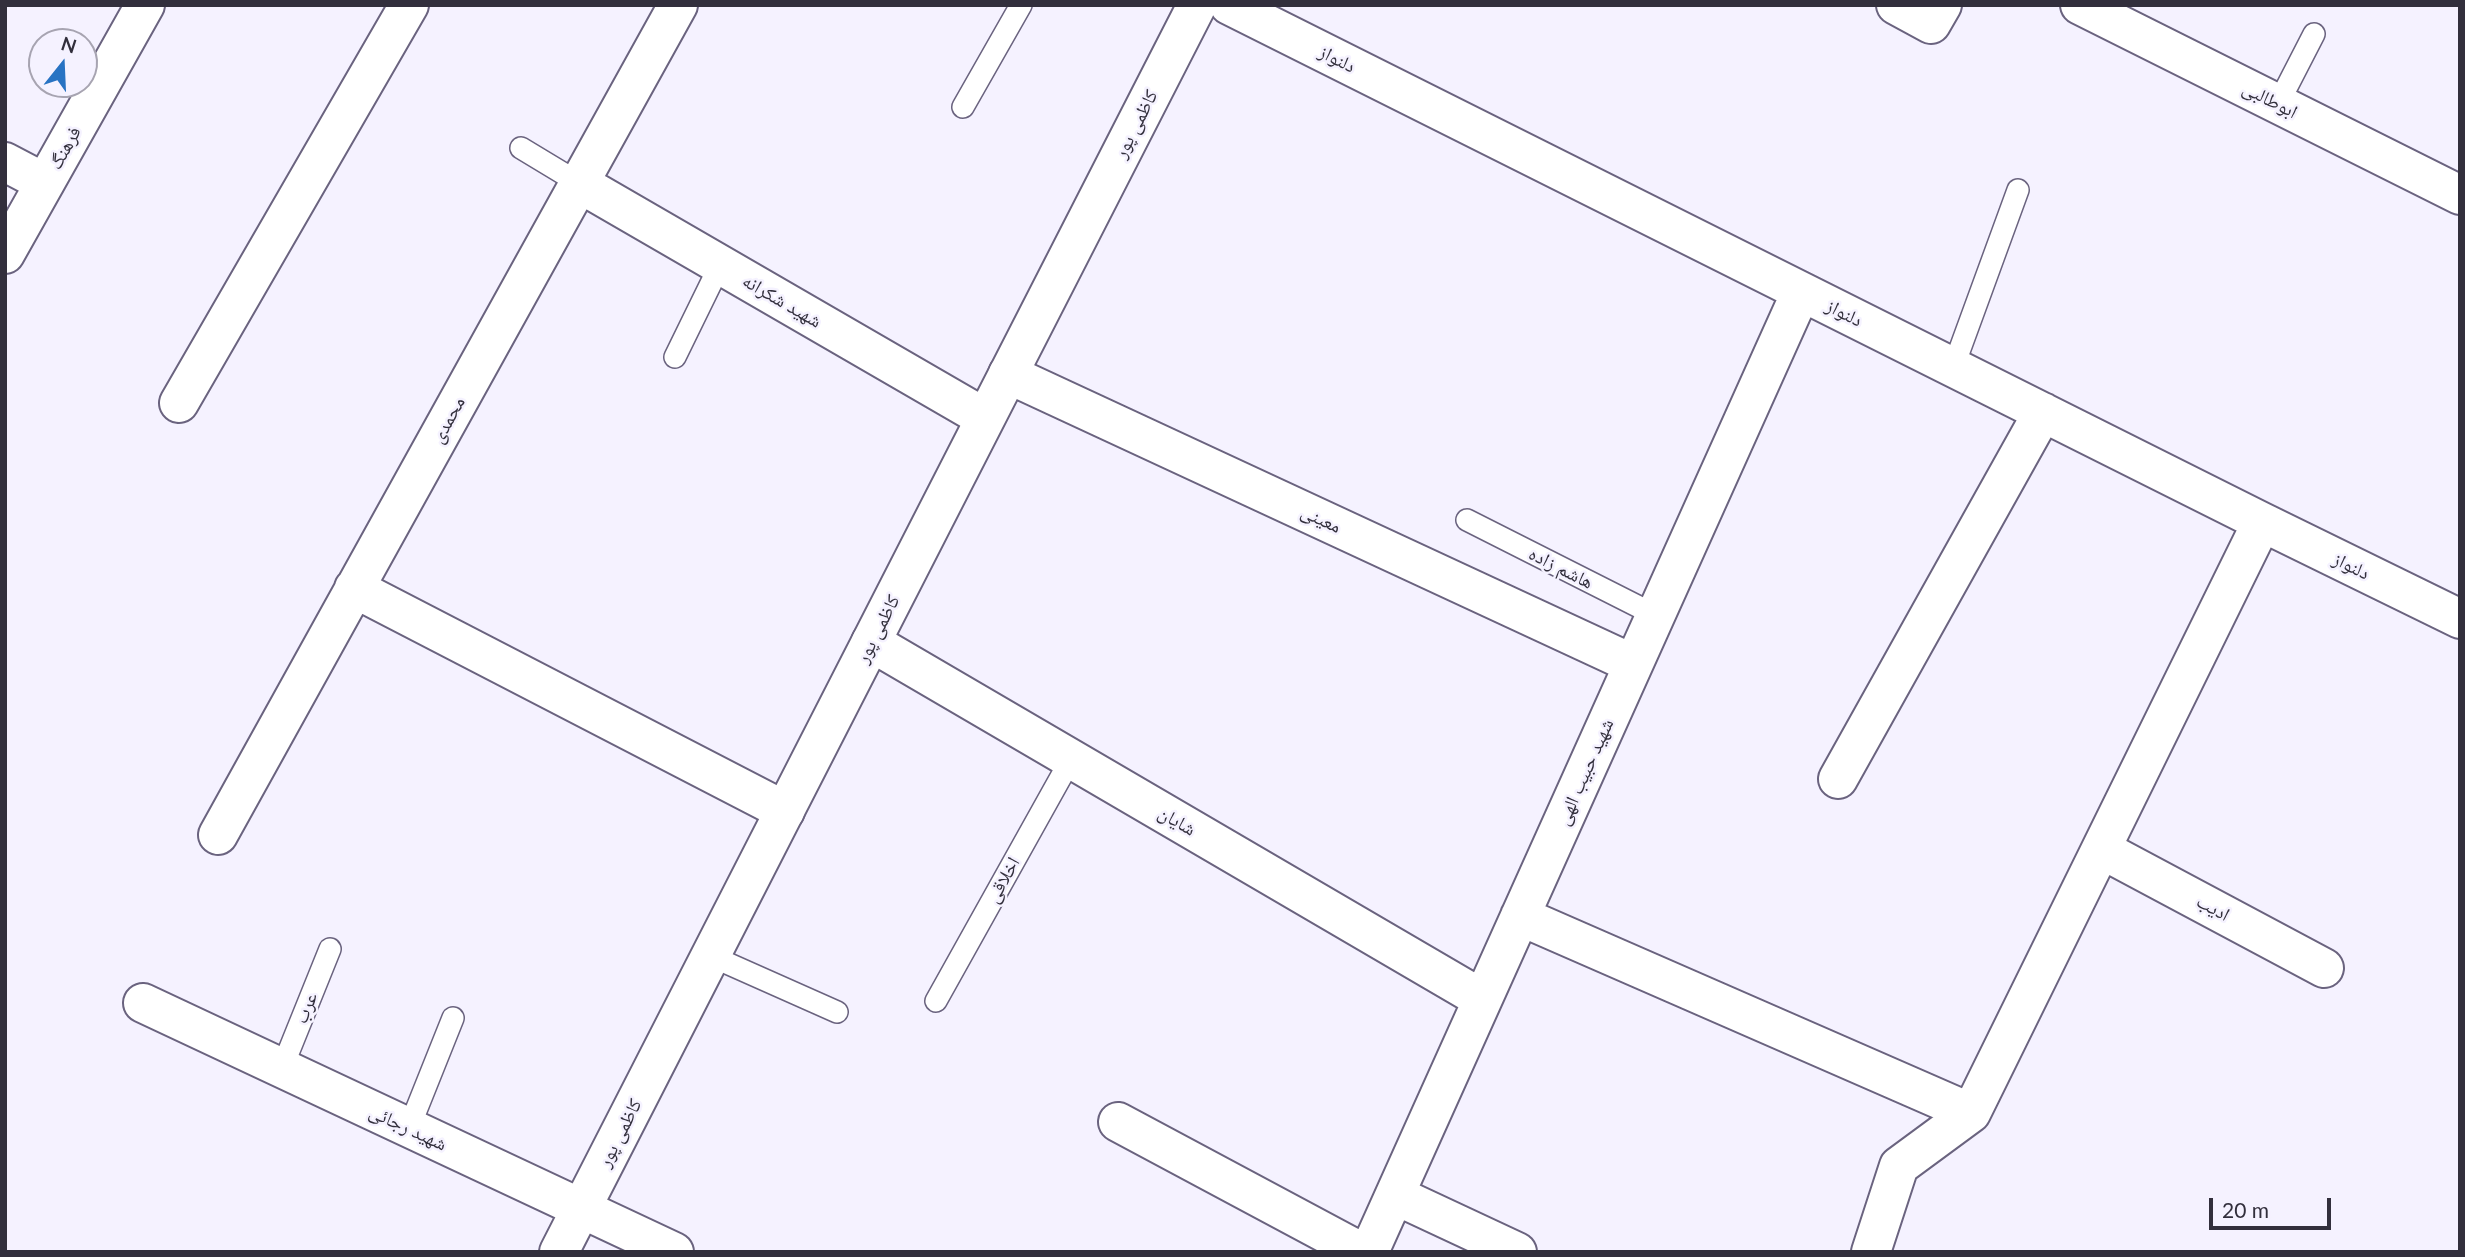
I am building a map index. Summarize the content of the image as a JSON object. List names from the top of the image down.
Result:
{
  "streets": {
    "street": [
      "دلنواز",
      "ابوطالبی",
      "کاظمی پور",
      "فرهنگ",
      "شهید شکرانه",
      "محمدی",
      "معینی",
      "شهید حبیب الهی",
      "شایان",
      "ادیب",
      "شهید رجائی"
    ],
    "lane": ["هاشم زاده", "اخلاقی", "عرب"]
  },
  "crossings": [
    ["دلنواز", "شهید حبیب الهی"],
    ["کاظمی پور", "شهید شکرانه"],
    ["کاظمی پور", "معینی"],
    ["کاظمی پور", "شایان"],
    ["کاظمی پور", "شهید رجائی"],
    ["شهید شکرانه", "محمدی"],
    ["معینی", "شهید حبیب الهی"],
    ["هاشم زاده", "شهید حبیب الهی"],
    ["شهید حبیب الهی", "شایان"],
    ["شایان", "اخلاقی"],
    ["عرب", "شهید رجائی"]
  ],
  "scale_bar": "20 m",
  "north": "top"
}
